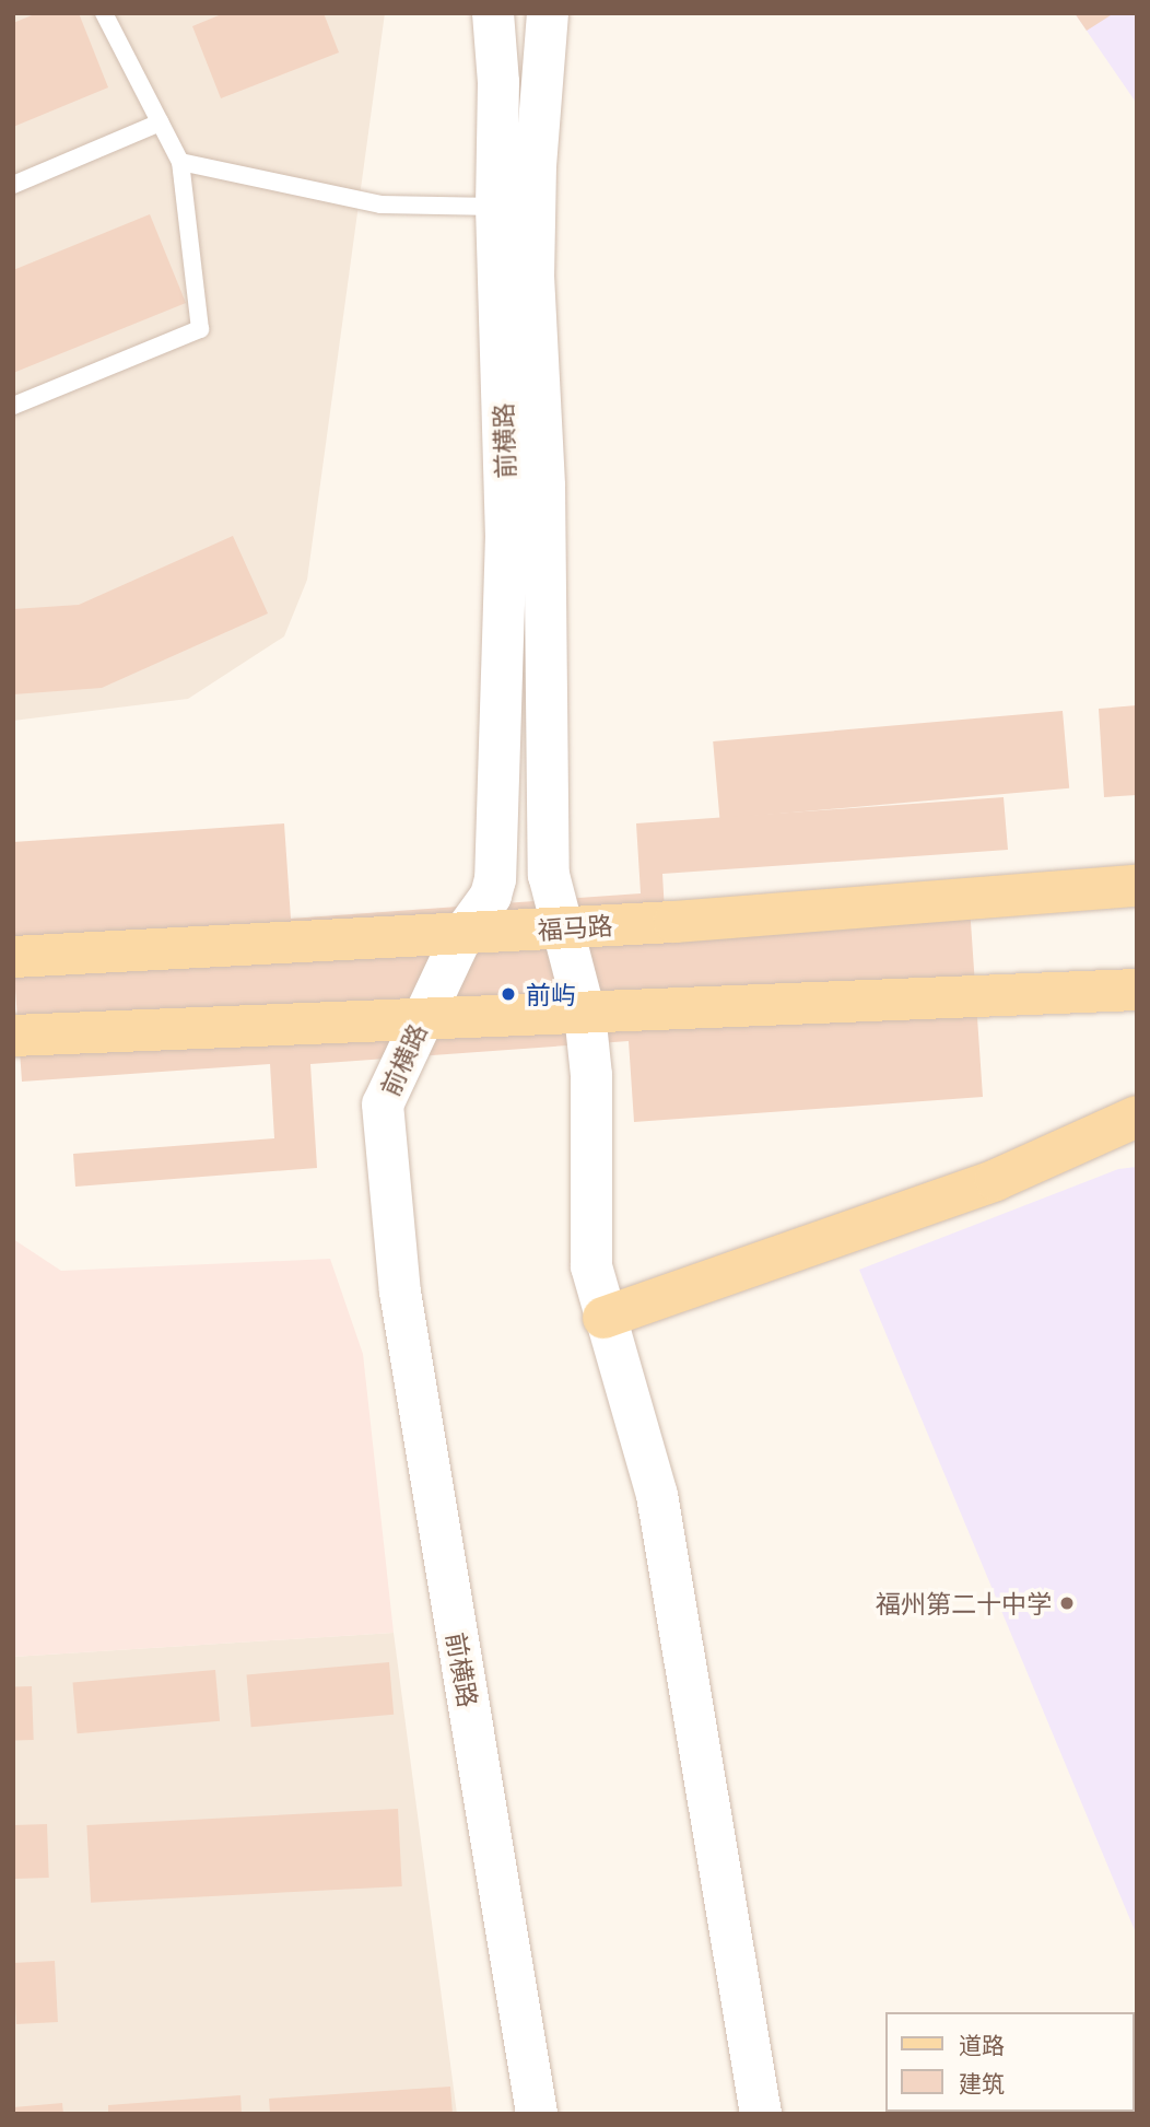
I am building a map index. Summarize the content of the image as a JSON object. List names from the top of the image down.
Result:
{
  "streets": {
    "main road": ["前横路", "福马路"]
  },
  "crossings": [
    ["前横路", "福马路"]
  ],
  "places": ["前屿", "福州第二十中学"],
  "legend": ["道路", "建筑"]
}
